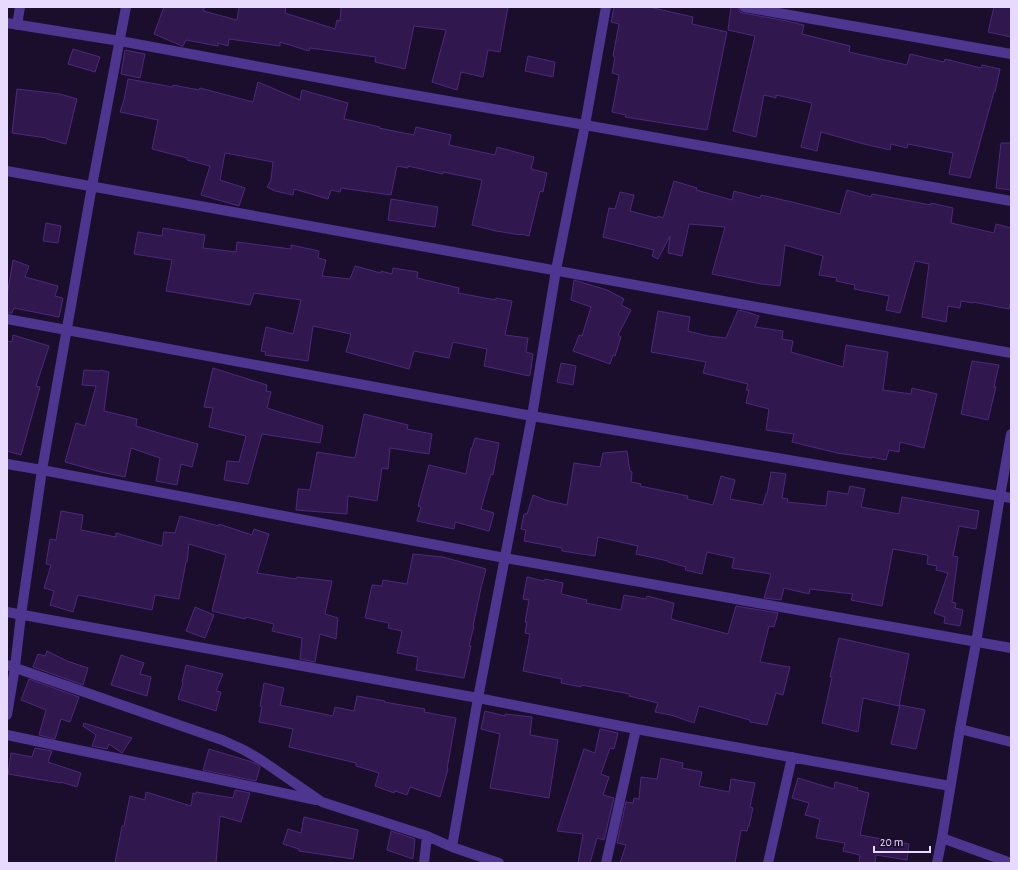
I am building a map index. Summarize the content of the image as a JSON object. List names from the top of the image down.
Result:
{
  "scale_bar": "20 m"
}
